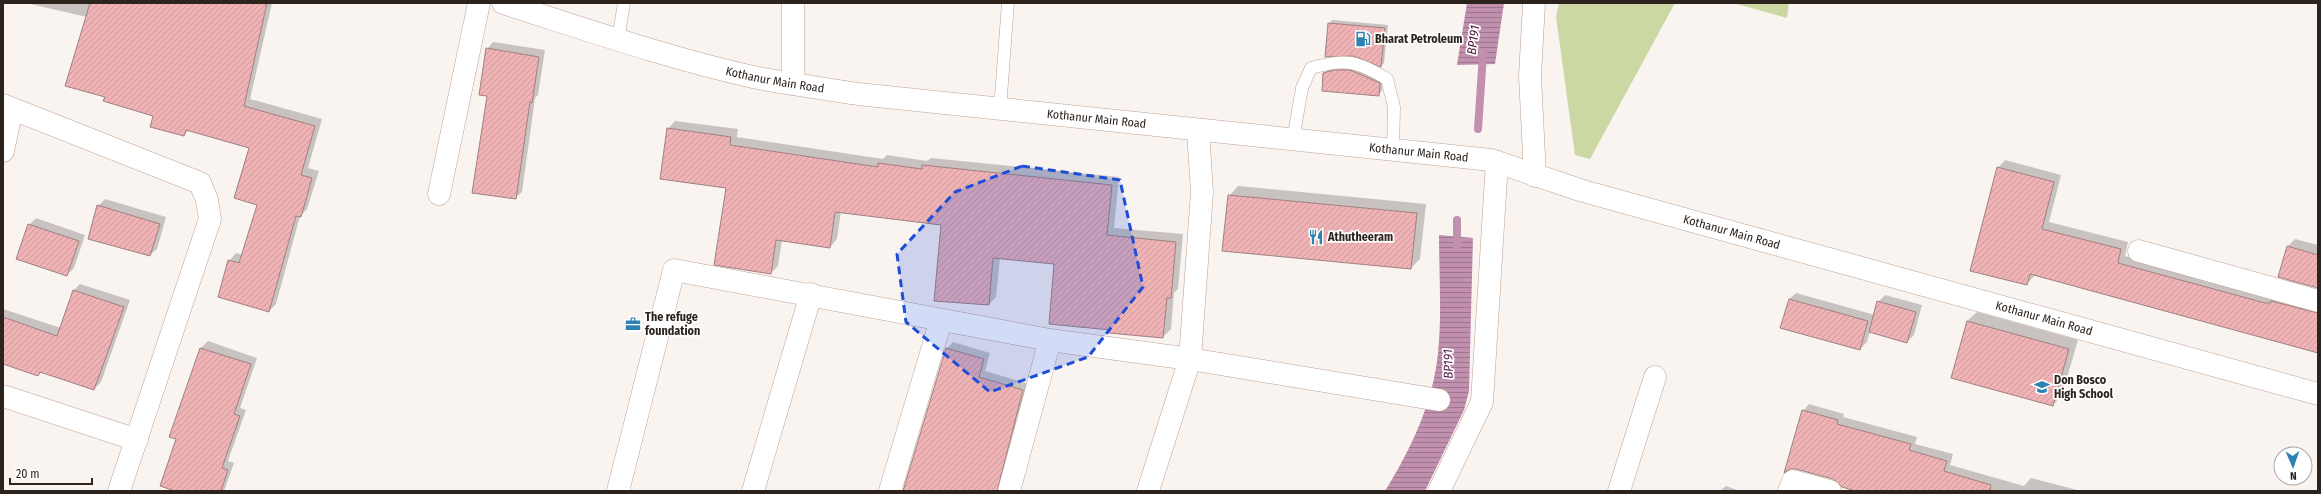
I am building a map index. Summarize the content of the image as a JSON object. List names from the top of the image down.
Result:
{
  "streets": {
    "street": ["Kothanur Main Road"]
  },
  "water": ["BP191"],
  "places": {
    "fuel station": ["Bharat Petroleum"],
    "restaurant": ["Athutheeram"],
    "office": ["The refuge foundation"],
    "school or university": ["Don Bosco High School"]
  },
  "scale_bar": "20 m",
  "north": "bottom"
}
